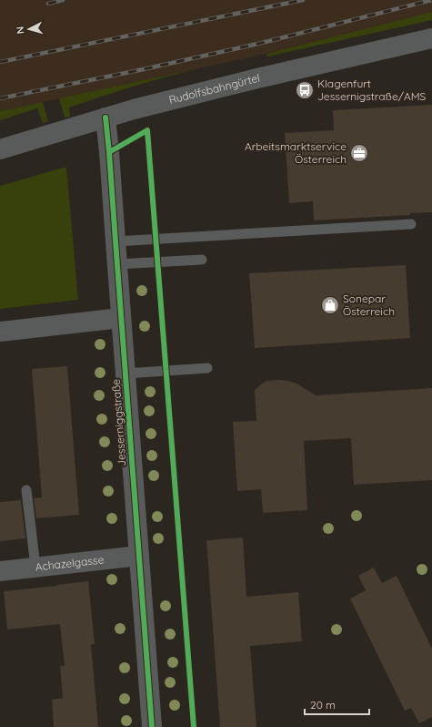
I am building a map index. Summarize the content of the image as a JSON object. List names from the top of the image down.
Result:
{
  "streets": {
    "street": ["Rudolfsbahngürtel", "Jesserniggstraße", "Achazelgasse"]
  },
  "crossings": [
    ["Rudolfsbahngürtel", "Jesserniggstraße"],
    ["Jesserniggstraße", "Achazelgasse"]
  ],
  "places": {
    "bus stop": ["Klagenfurt Jessernigstraße/AMS"],
    "office": ["Arbeitsmarktservice Österreich"],
    "shop": ["Sonepar Österreich"]
  },
  "scale_bar": "20 m",
  "north": "left"
}
